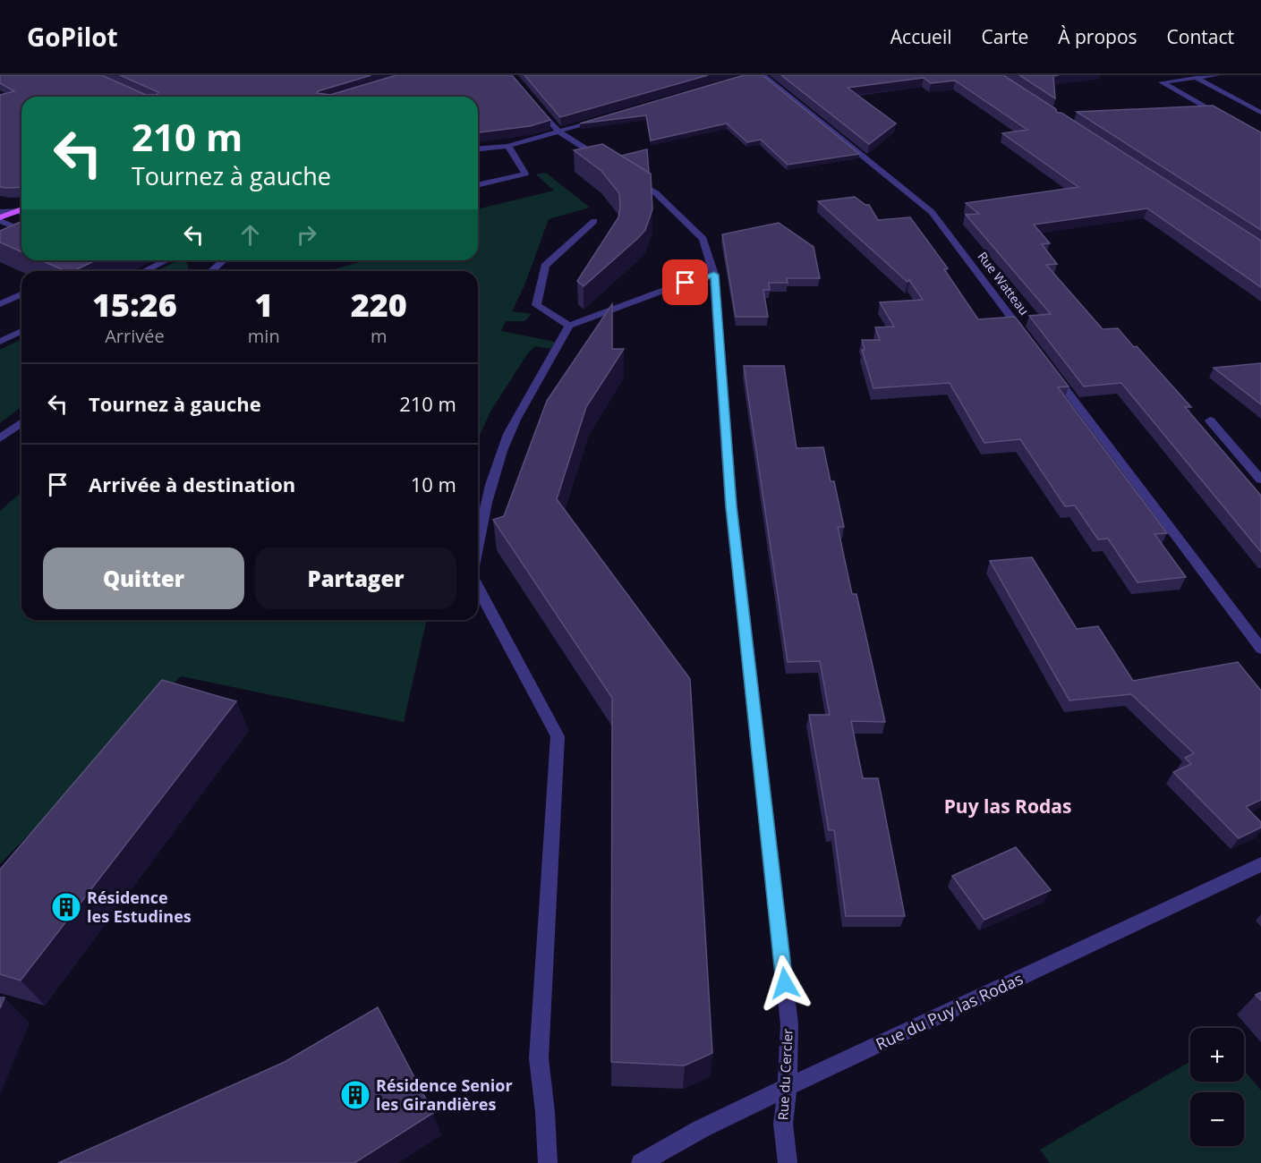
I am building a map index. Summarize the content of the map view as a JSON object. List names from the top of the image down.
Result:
{
  "streets": {
    "street": ["Rue Watteau", "Rue du Puy las Rodas", "Rue du Cercler"]
  },
  "crossings": [
    ["Rue du Puy las Rodas", "Rue du Cercler"]
  ],
  "districts": ["Puy las Rodas"],
  "places": {
    "building": ["Résidence les Estudines", "Résidence Senior les Girandières"]
  },
  "page": {
    "header": "GoPilot",
    "nav": [
      "Accueil",
      "Carte",
      "À propos",
      "Contact"
    ],
    "turn": ["210 m", "Tournez à gauche"],
    "eta": [
      "15:26",
      "Arrivée",
      "1",
      "min",
      "220",
      "m"
    ],
    "list": [
      {
        "name": "Tournez à gauche",
        "value": "210 m"
      },
      {
        "name": "Arrivée à destination",
        "value": "10 m"
      }
    ],
    "buttons": ["Quitter", "Partager"],
    "map_buttons": ["+", "−"]
  }
}
